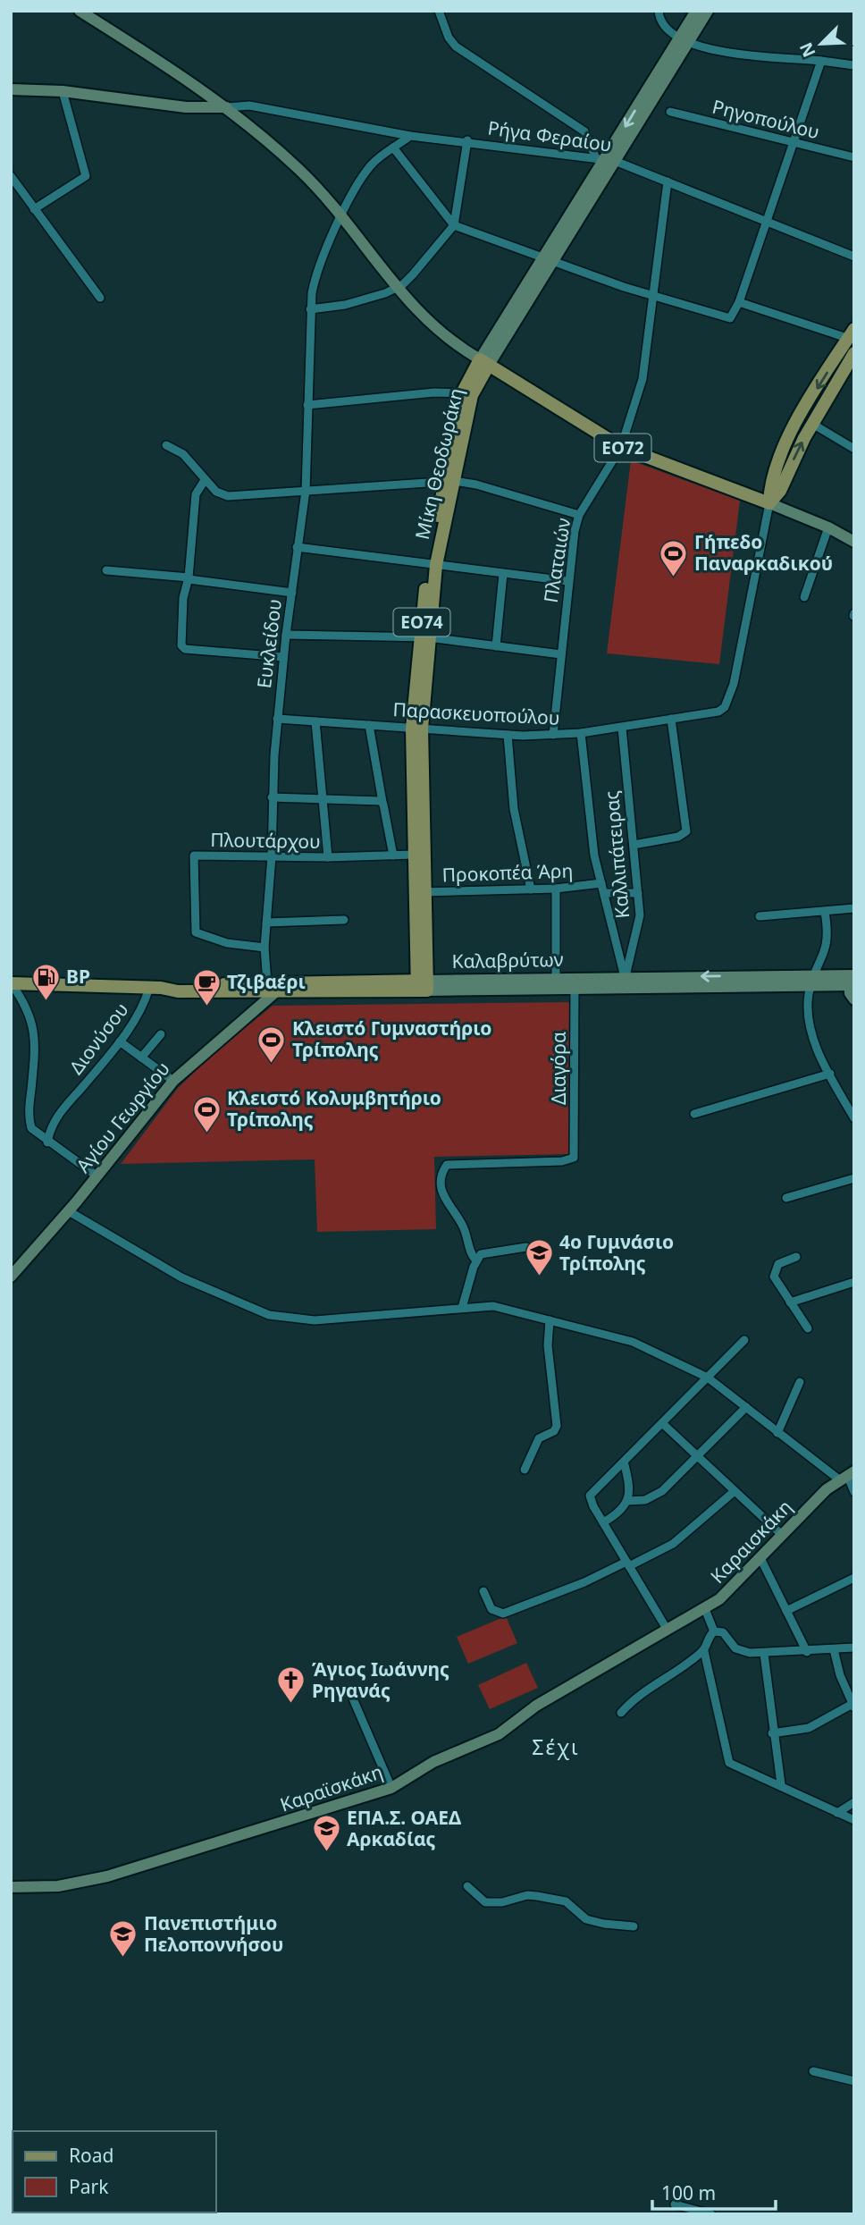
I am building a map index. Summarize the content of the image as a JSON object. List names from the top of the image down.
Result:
{
  "streets": {
    "main road": [
      "ΕΟ72",
      "Μίκη Θεοδωράκη",
      "ΕΟ74",
      "Καλαβρύτων"
    ],
    "street": [
      "Ρηγοπούλου",
      "Ρήγα Φεραίου",
      "Πλαταιών",
      "Ευκλείδου",
      "Παρασκευοπούλου",
      "Πλουτάρχου",
      "Καλλιπάτειρας",
      "Προκοπέα Άρη",
      "Διονύσου",
      "Διαγόρα",
      "Αγίου Γεωργίου",
      "Καραισκάκη",
      "Καραϊσκάκη"
    ]
  },
  "crossings": [
    ["Ρήγα Φεραίου", "ΕΟ72"],
    ["Ρήγα Φεραίου", "Μίκη Θεοδωράκη"],
    ["Ρήγα Φεραίου", "Πλαταιών"],
    ["Ρήγα Φεραίου", "Ευκλείδου"],
    ["ΕΟ72", "Μίκη Θεοδωράκη"],
    ["ΕΟ72", "Πλαταιών"],
    ["ΕΟ72", "Ευκλείδου"],
    ["ΕΟ72", "Παρασκευοπούλου"],
    ["Μίκη Θεοδωράκη", "Παρασκευοπούλου"],
    ["Μίκη Θεοδωράκη", "Πλουτάρχου"],
    ["Μίκη Θεοδωράκη", "Προκοπέα Άρη"],
    ["Μίκη Θεοδωράκη", "Καλαβρύτων"],
    ["Πλαταιών", "Παρασκευοπούλου"],
    ["Ευκλείδου", "Παρασκευοπούλου"],
    ["Ευκλείδου", "Πλουτάρχου"],
    ["Ευκλείδου", "Καλαβρύτων"],
    ["Ευκλείδου", "Αγίου Γεωργίου"],
    ["Παρασκευοπούλου", "Καλλιπάτειρας"],
    ["Καλλιπάτειρας", "Καλαβρύτων"],
    ["Καλαβρύτων", "Διονύσου"],
    ["Καλαβρύτων", "Διαγόρα"],
    ["Καλαβρύτων", "Αγίου Γεωργίου"],
    ["Καραισκάκη", "Καραϊσκάκη"]
  ],
  "districts": ["Σέχι"],
  "places": {
    "sports": ["Γήπεδο Παναρκαδικού", "Κλειστό Γυμναστήριο Τρίπολης", "Κλειστό Κολυμβητήριο Τρίπολης"],
    "fuel station": ["BP"],
    "cafe": ["Τζιβαέρι"],
    "school or university": ["4ο Γυμνάσιο Τρίπολης", "ΕΠΑ.Σ. ΟΑΕΔ Αρκαδίας", "Πανεπιστήμιο Πελοποννήσου"],
    "church": ["Άγιος Ιωάννης Ρηγανάς"]
  },
  "legend": ["Road", "Park"],
  "scale_bar": "100 m",
  "north": "bottom left"
}
